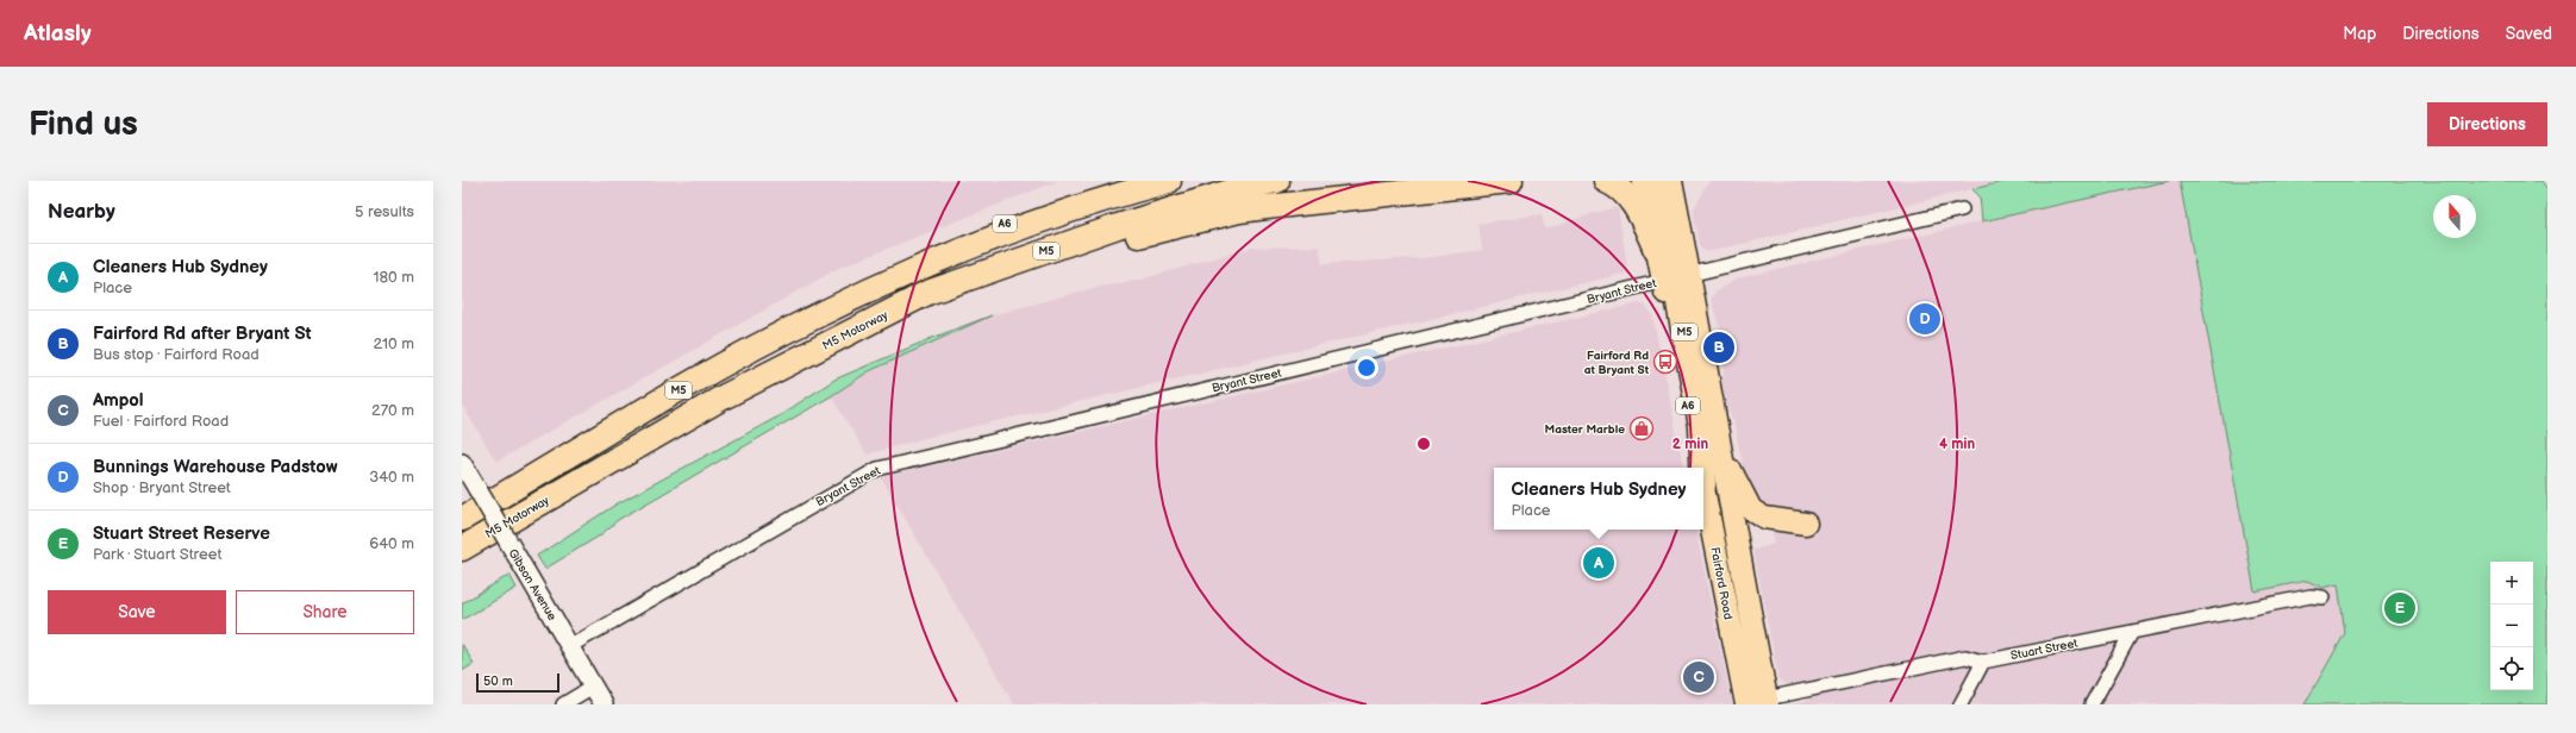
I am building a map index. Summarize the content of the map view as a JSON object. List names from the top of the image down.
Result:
{
  "streets": {
    "highway": [
      "A6",
      "M5",
      "M5 Motorway",
      "Fairford Road"
    ],
    "main road": ["Gibson Avenue"],
    "street": ["Bryant Street", "Stuart Street"]
  },
  "crossings": [
    ["A6", "M5"],
    ["M5", "Bryant Street"],
    ["M5", "M5 Motorway"],
    ["M5", "Fairford Road"],
    ["Bryant Street", "Fairford Road"],
    ["Bryant Street", "Gibson Avenue"],
    ["Fairford Road", "Stuart Street"]
  ],
  "places": {
    "bus stop": ["Fairford Rd at Bryant St"],
    "shop": ["Master Marble"]
  },
  "scale_bar": "50 m",
  "north": "top",
  "page": {
    "header": "Atlasly",
    "nav": ["Map", "Directions", "Saved"],
    "buttons": [
      "Directions",
      ["Save", "Share"]
    ],
    "title": "Find us",
    "heading": ["Nearby", "5 results"],
    "list": [
      {
        "mark": "A",
        "name": "Cleaners Hub Sydney",
        "note": "Place",
        "value": "180 m"
      },
      {
        "mark": "B",
        "name": "Fairford Rd after Bryant St",
        "note": "Bus stop · Fairford Road",
        "value": "210 m"
      },
      {
        "mark": "C",
        "name": "Ampol",
        "note": "Fuel · Fairford Road",
        "value": "270 m"
      },
      {
        "mark": "D",
        "name": "Bunnings Warehouse Padstow",
        "note": "Shop · Bryant Street",
        "value": "340 m"
      },
      {
        "mark": "E",
        "name": "Stuart Street Reserve",
        "note": "Park · Stuart Street",
        "value": "640 m"
      }
    ],
    "pins": [
      "D",
      "B",
      "A",
      "E",
      "C"
    ],
    "popup": ["Cleaners Hub Sydney", "Place"],
    "map_buttons": ["+", "−"],
    "scale": "50 m"
  },
  "rings": ["2 min", "4 min"]
}
